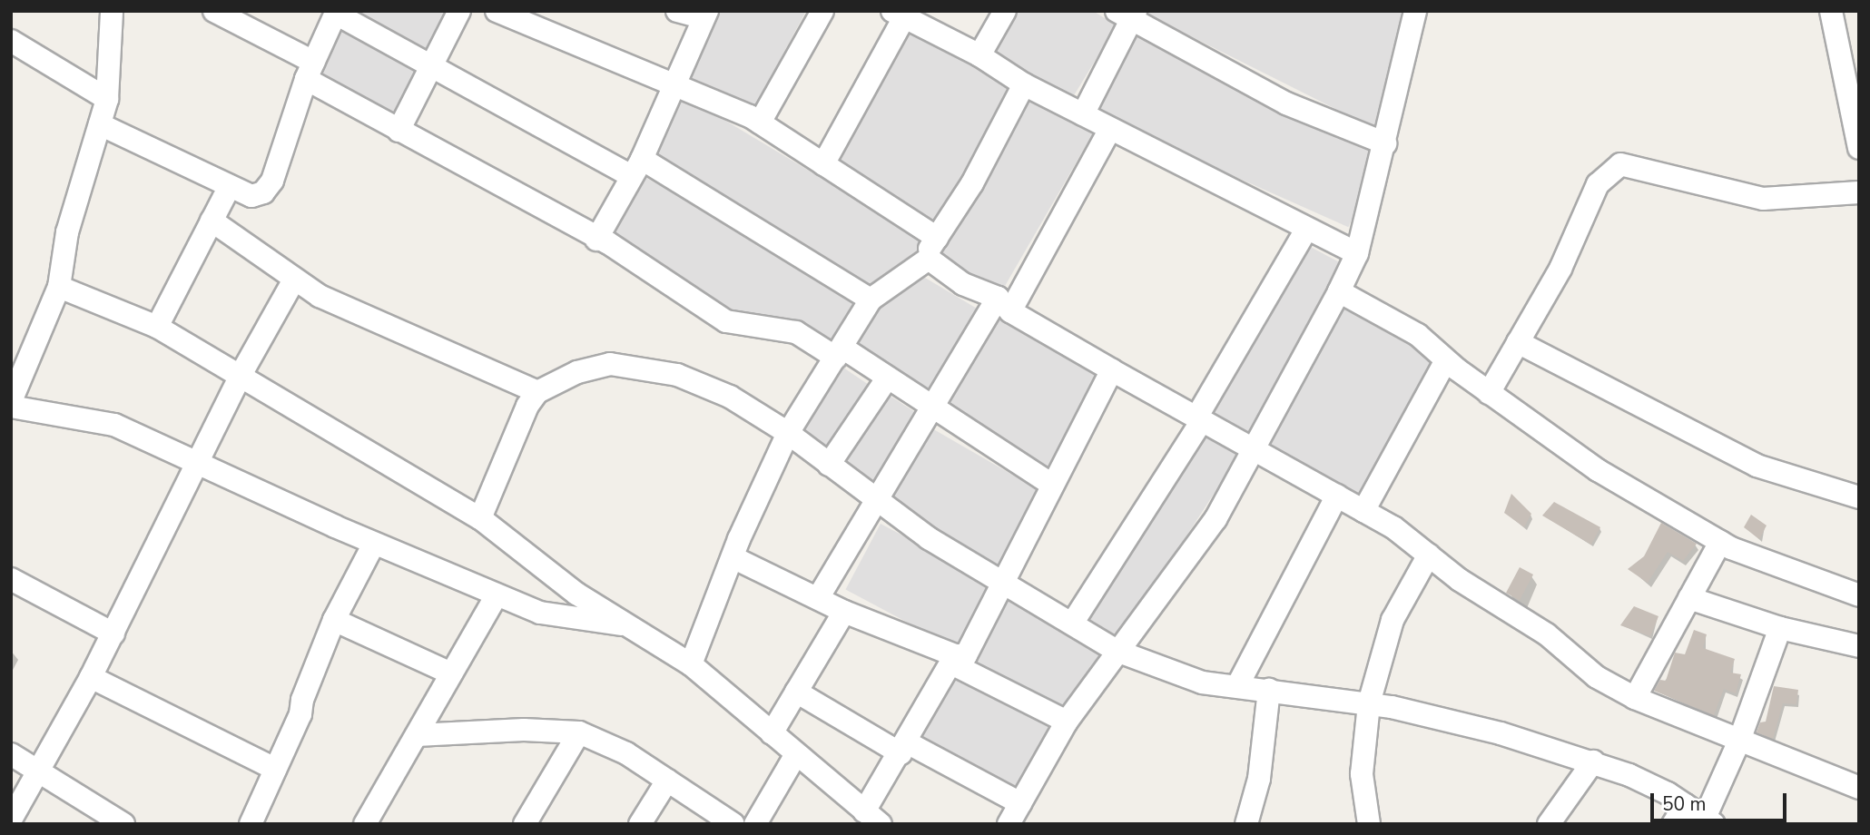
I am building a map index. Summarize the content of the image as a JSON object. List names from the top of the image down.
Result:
{
  "scale_bar": "50 m"
}
